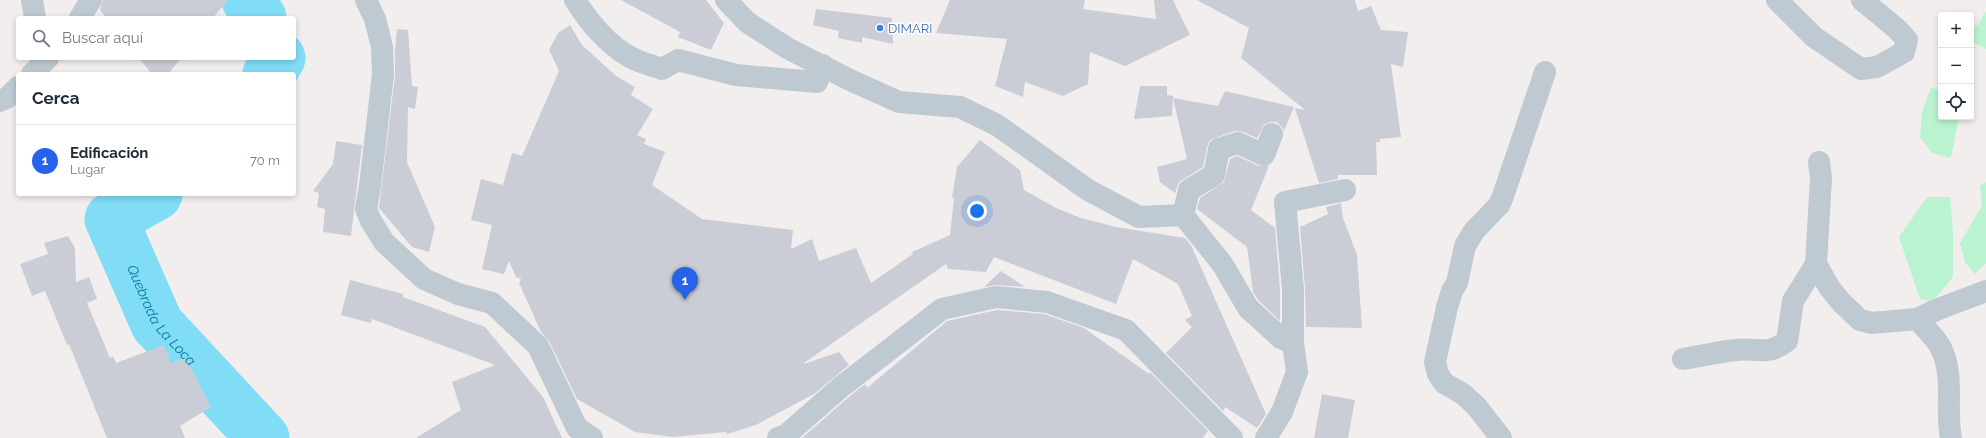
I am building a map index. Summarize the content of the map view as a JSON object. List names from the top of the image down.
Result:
{
  "water": ["Quebrada La Loca"],
  "places": ["DIMARI"],
  "page": {
    "map_buttons": ["+", "−"],
    "search": "Buscar aquí",
    "heading": "Cerca",
    "list": [
      {
        "mark": "1",
        "name": "Edificación",
        "note": "Lugar",
        "value": "70 m"
      }
    ],
    "pins": "1"
  }
}
